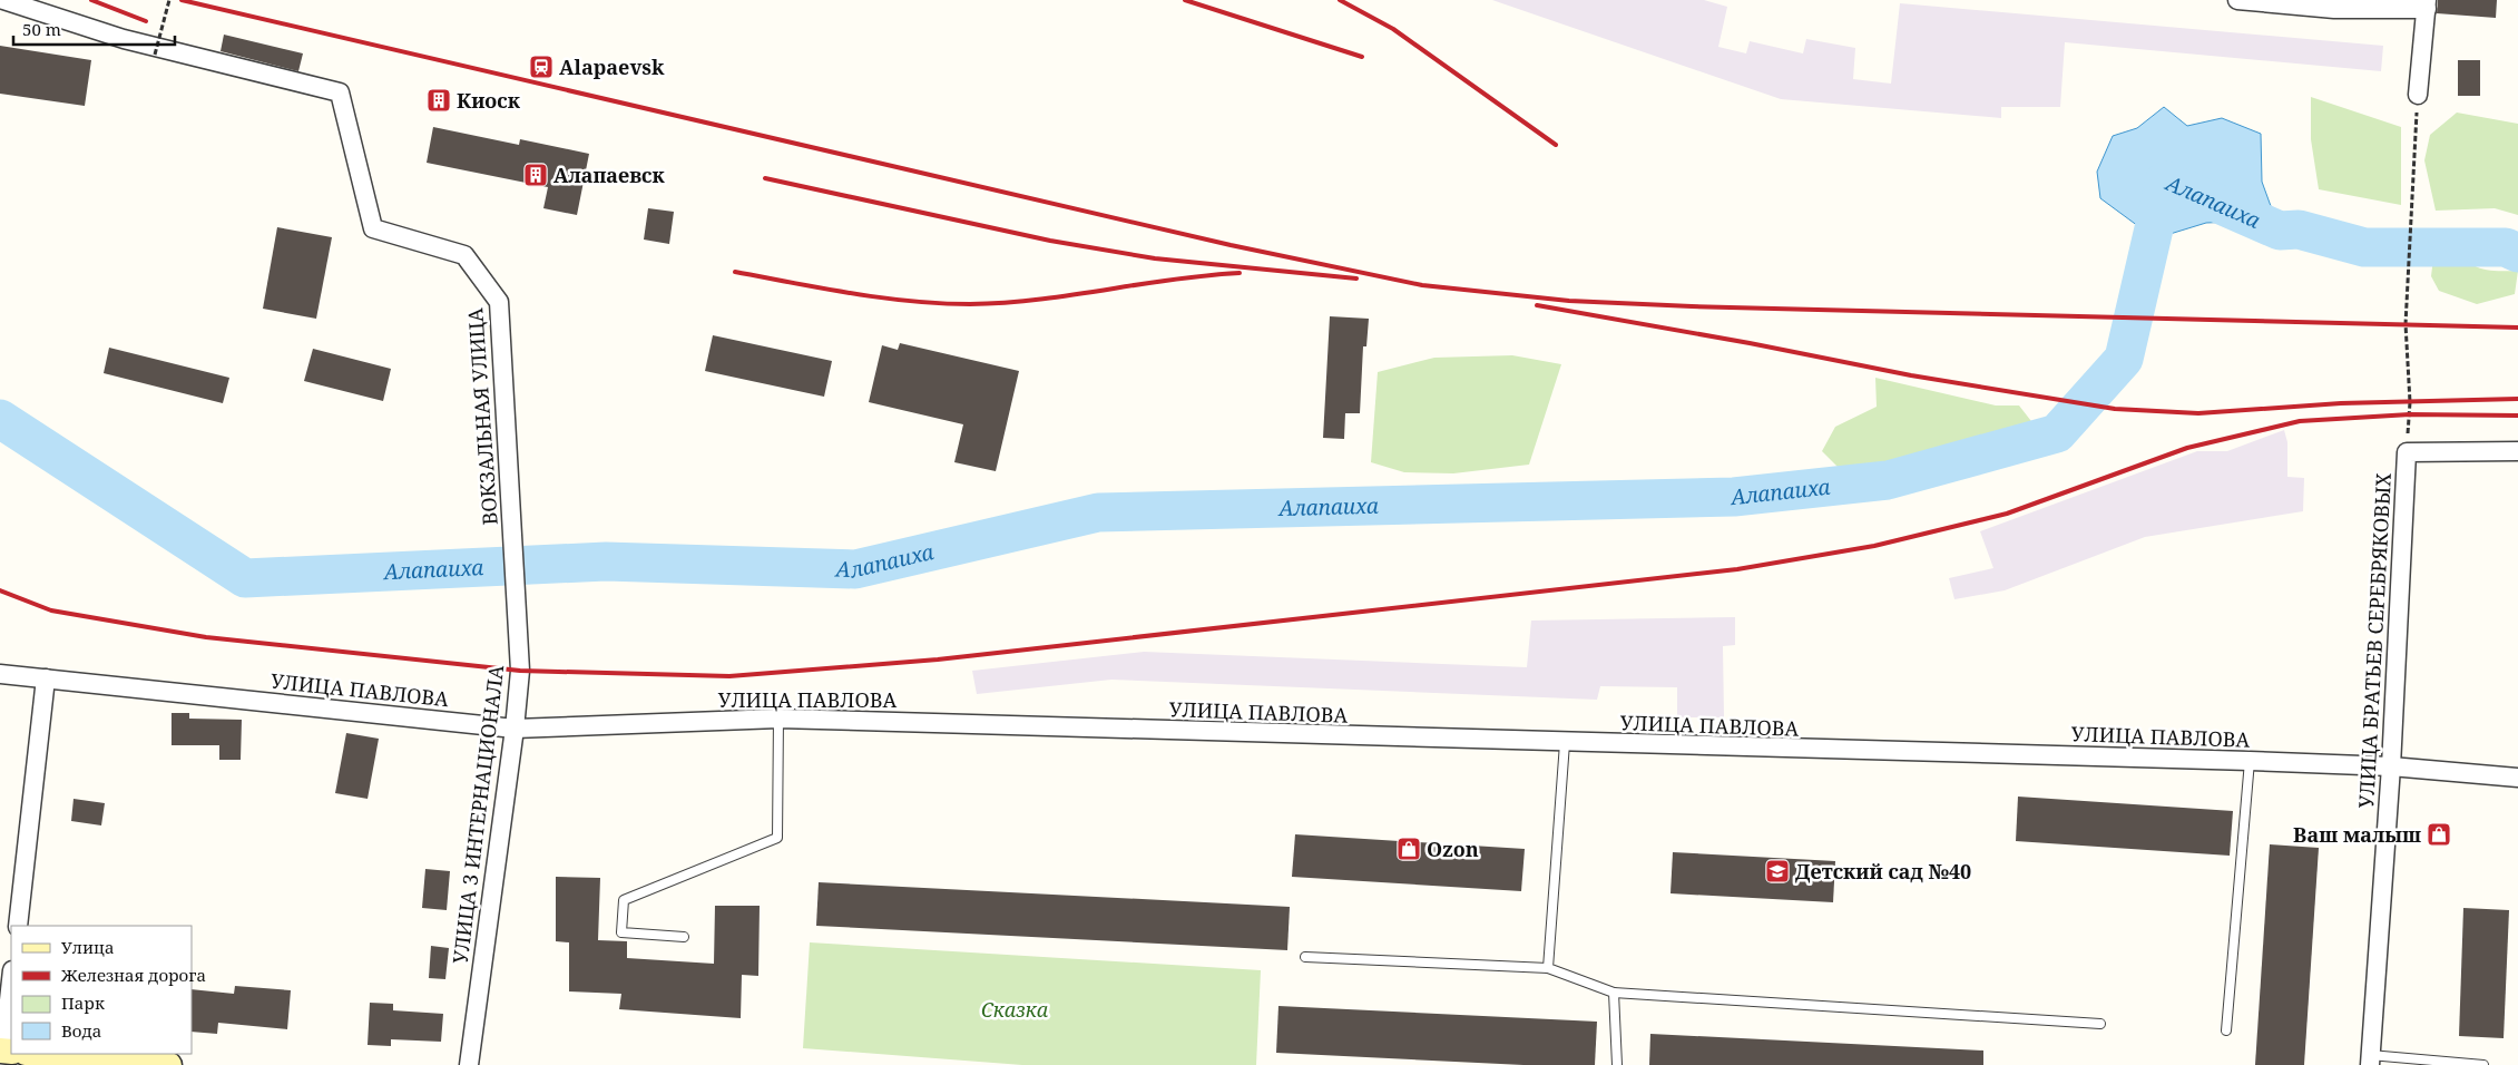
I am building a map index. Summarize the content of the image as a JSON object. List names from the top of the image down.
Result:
{
  "streets": {
    "street": [
      "ВОКЗАЛЬНАЯ УЛИЦА",
      "УЛИЦА БРАТЬЕВ СЕРЕБРЯКОВЫХ",
      "УЛИЦА ПАВЛОВА",
      "УЛИЦА 3 ИНТЕРНАЦИОНАЛА"
    ]
  },
  "crossings": [
    ["ВОКЗАЛЬНАЯ УЛИЦА", "УЛИЦА 3 ИНТЕРНАЦИОНАЛА"],
    ["УЛИЦА БРАТЬЕВ СЕРЕБРЯКОВЫХ", "УЛИЦА ПАВЛОВА"],
    ["УЛИЦА ПАВЛОВА", "УЛИЦА 3 ИНТЕРНАЦИОНАЛА"]
  ],
  "water": ["Алапаиха"],
  "parks": ["Сказка"],
  "places": {
    "station": ["Alapaevsk"],
    "building": ["Киоск", "Алапаевск"],
    "shop": ["Ваш малыш", "Ozon"],
    "school or university": ["Детский сад №40"]
  },
  "legend": [
    "Улица",
    "Железная дорога",
    "Парк",
    "Вода"
  ],
  "scale_bar": "50 m"
}
